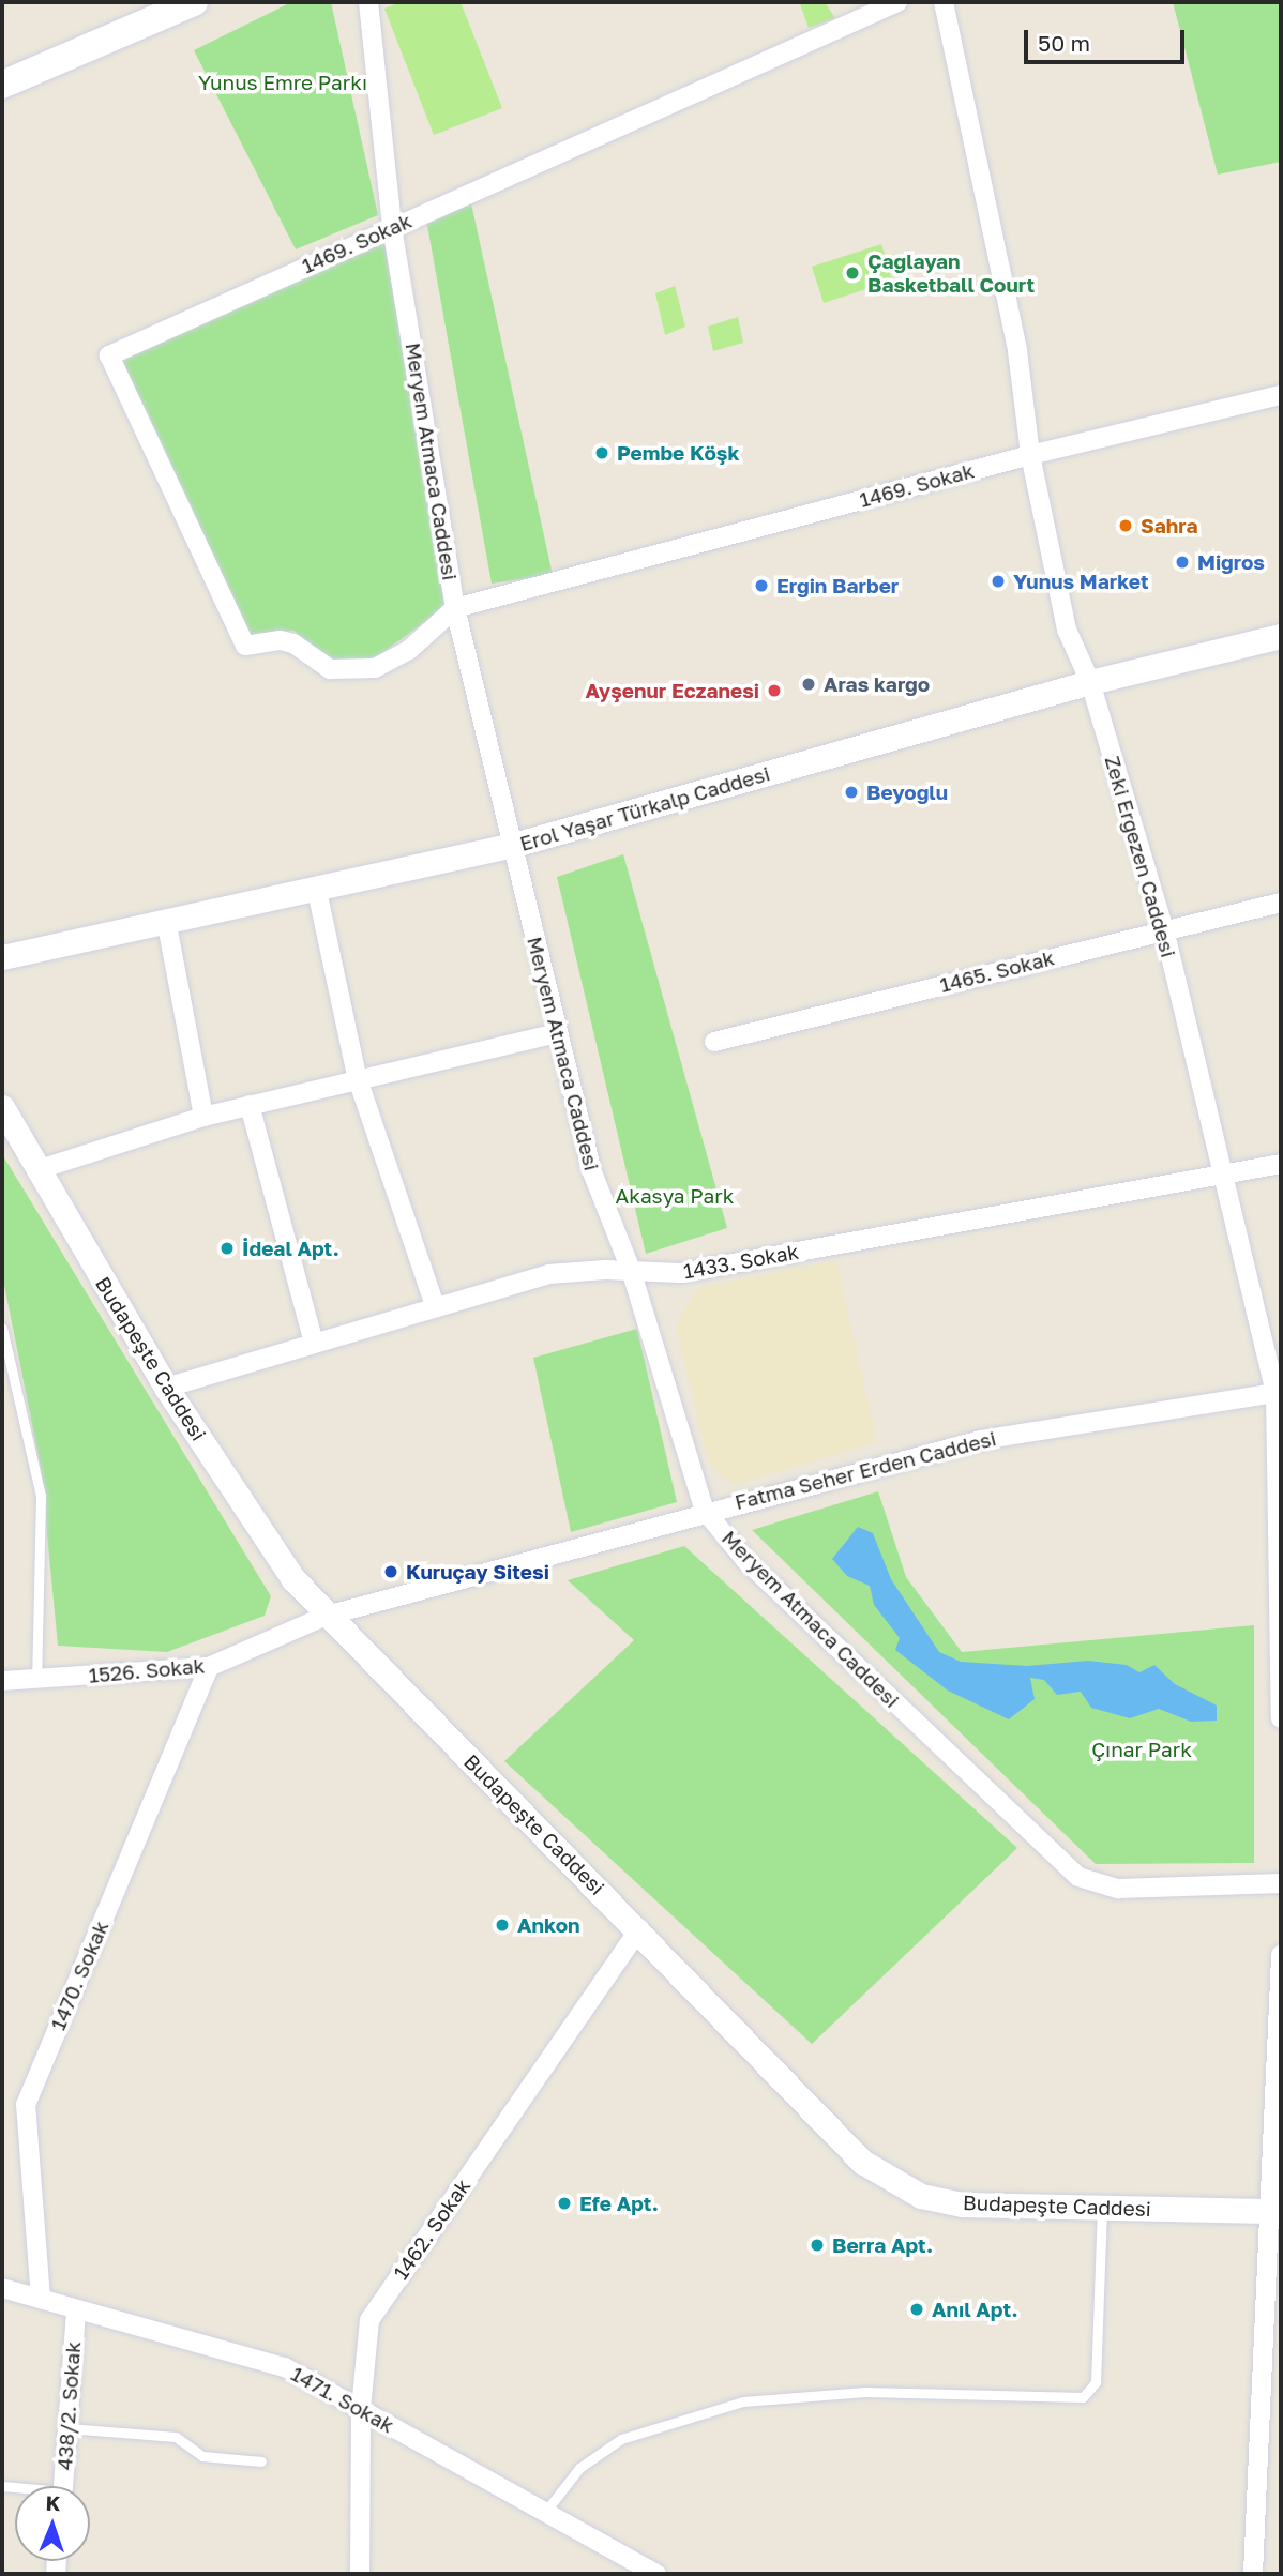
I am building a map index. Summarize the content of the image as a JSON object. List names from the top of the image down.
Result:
{
  "streets": {
    "street": [
      "1469. Sokak",
      "Meryem Atmaca Caddesi",
      "Erol Yaşar Türkalp Caddesi",
      "Zeki Ergezen Caddesi",
      "1465. Sokak",
      "1433. Sokak",
      "Budapeşte Caddesi",
      "Fatma Seher Erden Caddesi",
      "1526. Sokak",
      "1470. Sokak",
      "1462. Sokak",
      "1471. Sokak",
      "438/2. Sokak"
    ]
  },
  "crossings": [
    ["1469. Sokak", "Meryem Atmaca Caddesi"],
    ["1469. Sokak", "Zeki Ergezen Caddesi"],
    ["Meryem Atmaca Caddesi", "Erol Yaşar Türkalp Caddesi"],
    ["Meryem Atmaca Caddesi", "1433. Sokak"],
    ["Meryem Atmaca Caddesi", "Fatma Seher Erden Caddesi"],
    ["Erol Yaşar Türkalp Caddesi", "Zeki Ergezen Caddesi"],
    ["Zeki Ergezen Caddesi", "1465. Sokak"],
    ["Zeki Ergezen Caddesi", "1433. Sokak"],
    ["Zeki Ergezen Caddesi", "Fatma Seher Erden Caddesi"],
    ["1433. Sokak", "Budapeşte Caddesi"],
    ["Budapeşte Caddesi", "Fatma Seher Erden Caddesi"],
    ["Budapeşte Caddesi", "1526. Sokak"],
    ["Budapeşte Caddesi", "1462. Sokak"],
    ["Fatma Seher Erden Caddesi", "1526. Sokak"],
    ["1526. Sokak", "1470. Sokak"],
    ["1470. Sokak", "1471. Sokak"],
    ["1462. Sokak", "1471. Sokak"],
    ["1471. Sokak", "438/2. Sokak"]
  ],
  "parks": ["Yunus Emre Parkı", "Akasya Park", "Çınar Park"],
  "places": [
    "Çağlayan Basketball Court",
    "Pembe Köşk",
    "Sahra",
    "Migros",
    "Yunus Market",
    "Ergin Barber",
    "Aras kargo",
    "Ayşenur Eczanesi",
    "Beyoğlu",
    "İdeal Apt.",
    "Kuruçay Sitesi",
    "Ankon",
    "Efe Apt.",
    "Berra Apt.",
    "Anıl Apt."
  ],
  "scale_bar": "50 m",
  "north": "top"
}
